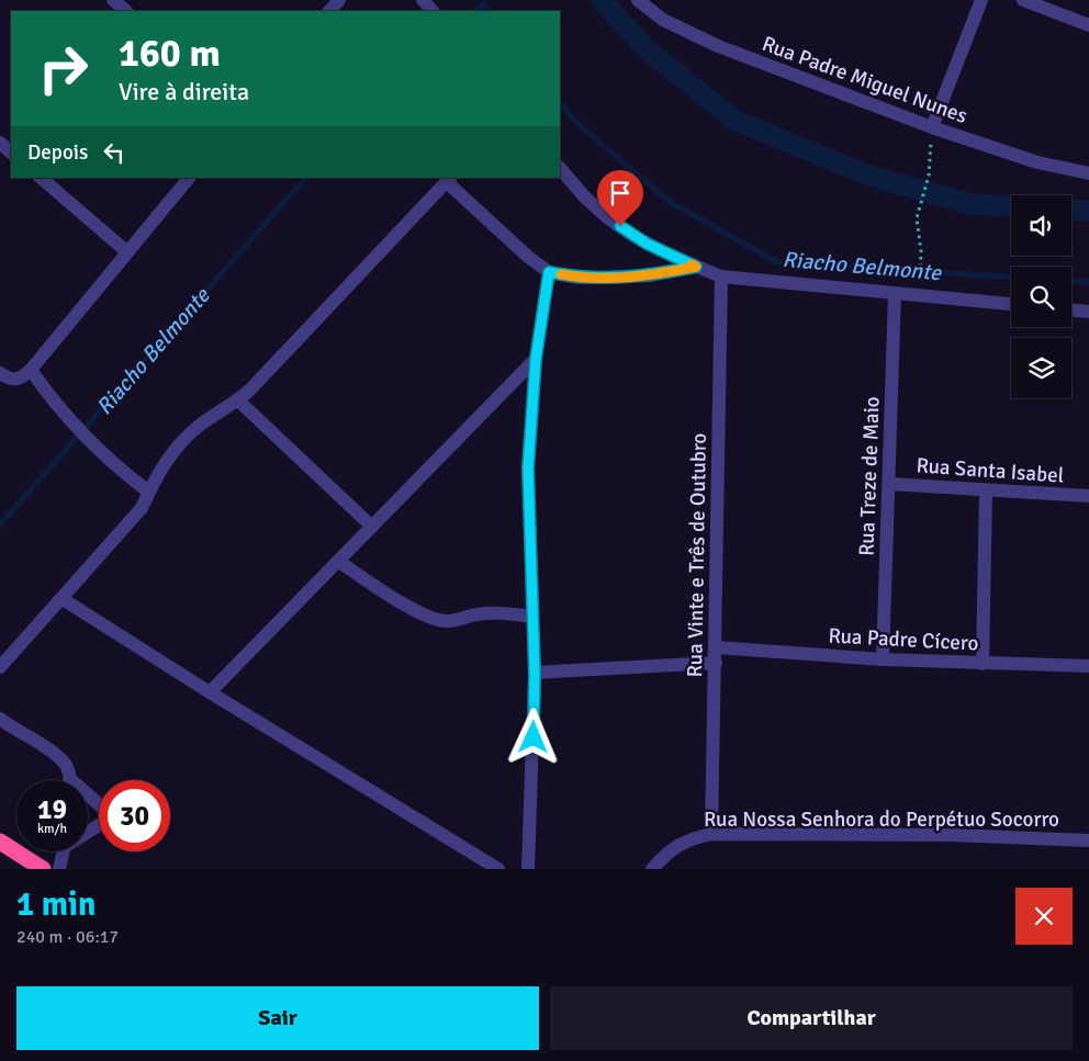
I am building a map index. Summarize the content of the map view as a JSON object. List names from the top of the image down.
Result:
{
  "streets": {
    "street": [
      "Rua Padre Miguel Nunes",
      "Rua Santa Isabel",
      "Rua Treze de Maio",
      "Rua Vinte e Três de Outubro",
      "Rua Padre Cícero",
      "Rua Nossa Senhora do Perpétuo Socorro"
    ]
  },
  "crossings": [
    ["Rua Santa Isabel", "Rua Treze de Maio"],
    ["Rua Treze de Maio", "Rua Padre Cícero"],
    ["Rua Vinte e Três de Outubro", "Rua Padre Cícero"],
    ["Rua Vinte e Três de Outubro", "Rua Nossa Senhora do Perpétuo Socorro"]
  ],
  "water": ["Riacho Belmonte"],
  "page": {
    "turn": ["160 m", "Vire à direita"],
    "then": "Depois",
    "speed": "19 km/h",
    "limit": "30",
    "heading": ["1 min", "240 m · 06:17"],
    "buttons": ["Sair", "Compartilhar"]
  }
}
